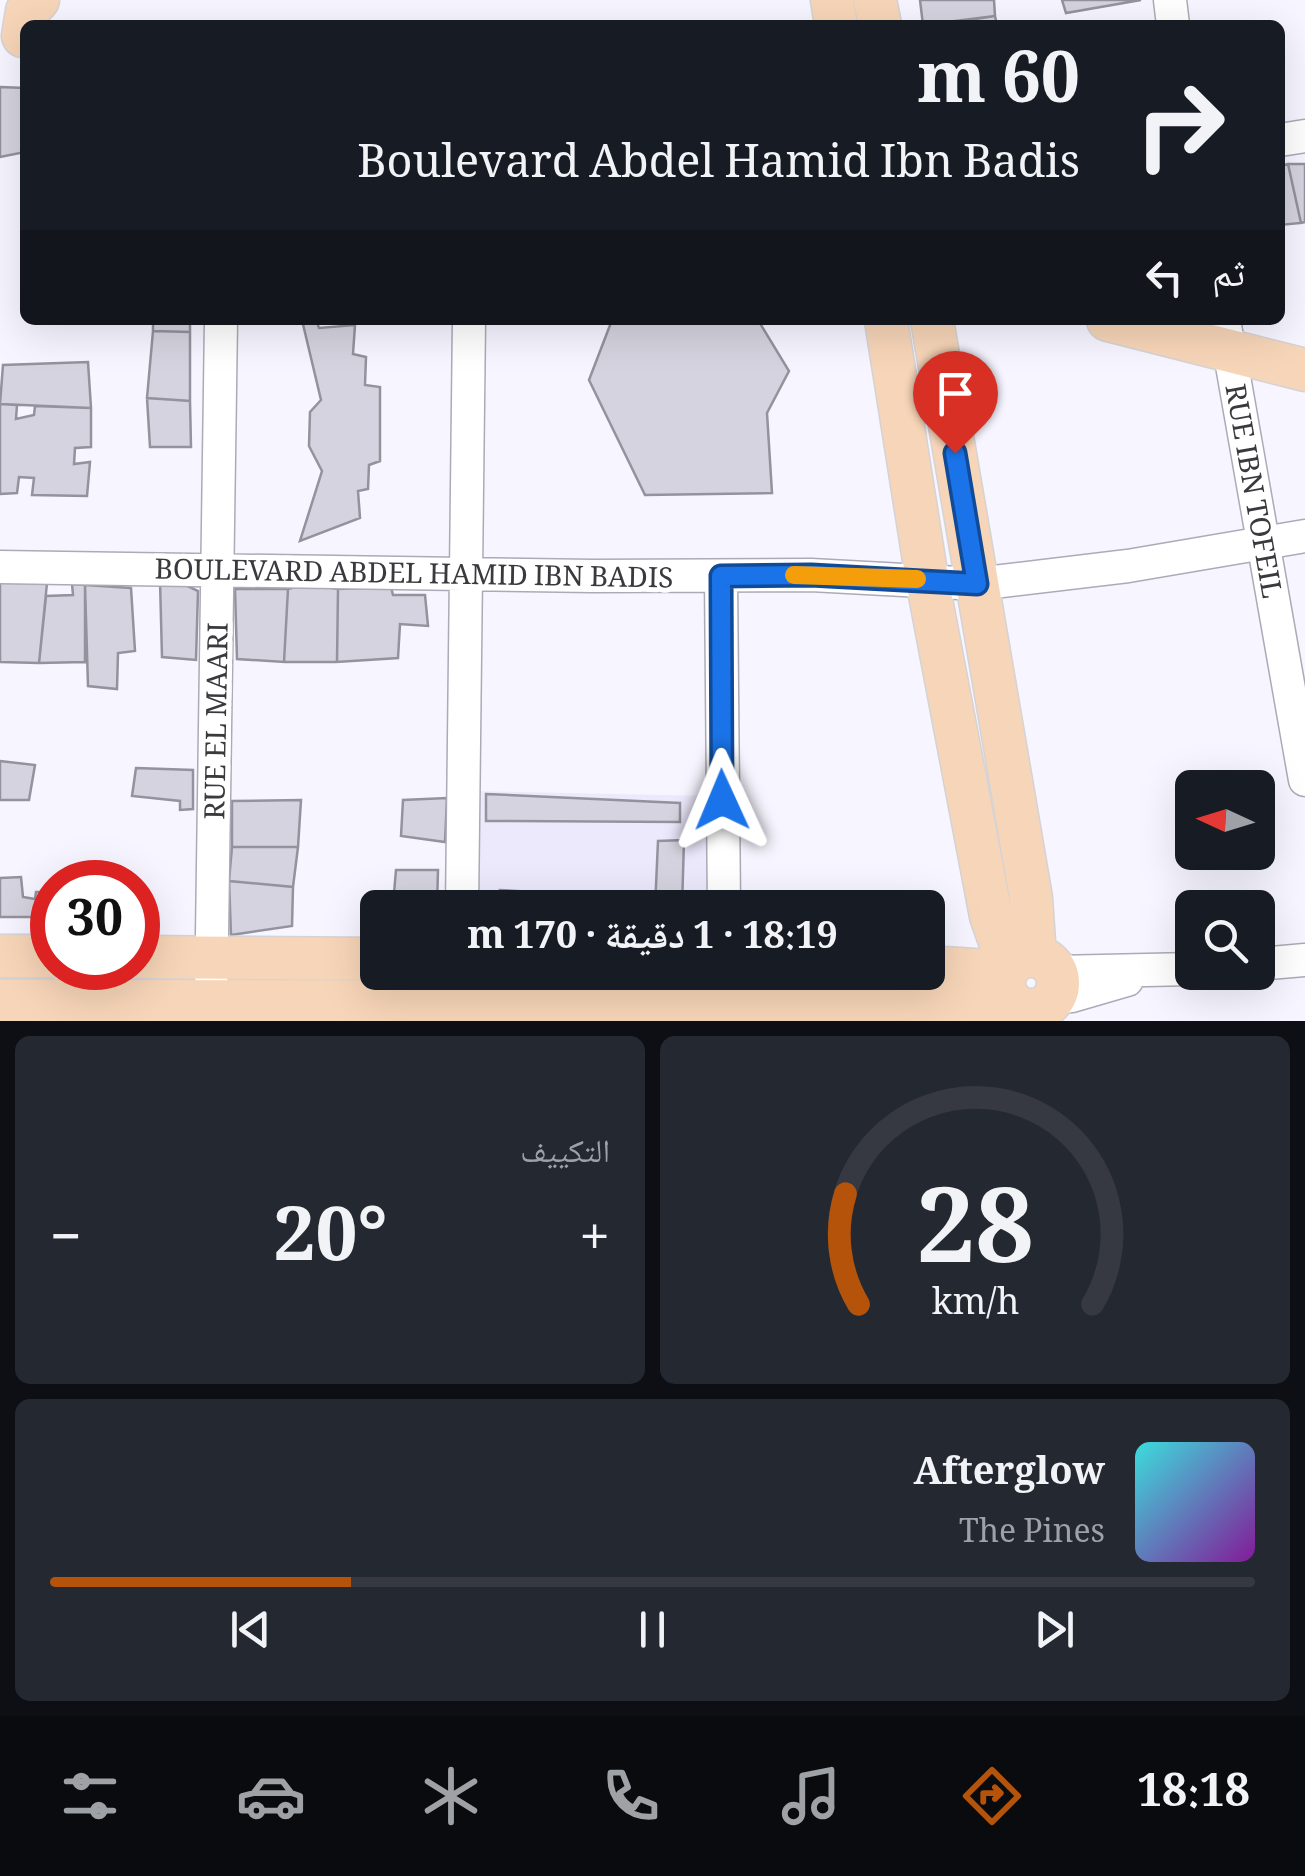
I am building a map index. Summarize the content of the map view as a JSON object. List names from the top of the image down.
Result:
{
  "streets": {
    "street": ["RUE IBN TOFEIL", "BOULEVARD ABDEL HAMID IBN BADIS", "RUE EL MAARI"]
  },
  "crossings": [
    ["RUE IBN TOFEIL", "BOULEVARD ABDEL HAMID IBN BADIS"],
    ["BOULEVARD ABDEL HAMID IBN BADIS", "RUE EL MAARI"]
  ],
  "north": "left",
  "page": {
    "turn": ["60 m", "Boulevard Abdel Hamid Ibn Badis"],
    "then": "ثم",
    "limit": "30",
    "trip": "18:19 · 1 دقيقة · 170 m",
    "tile": "التكييف",
    "heat": ["−", "20°", "+"],
    "song": ["Afterglow", "The Pines"],
    "tabs": "18:18",
    "gauge": ["28", "km/h"]
  }
}
